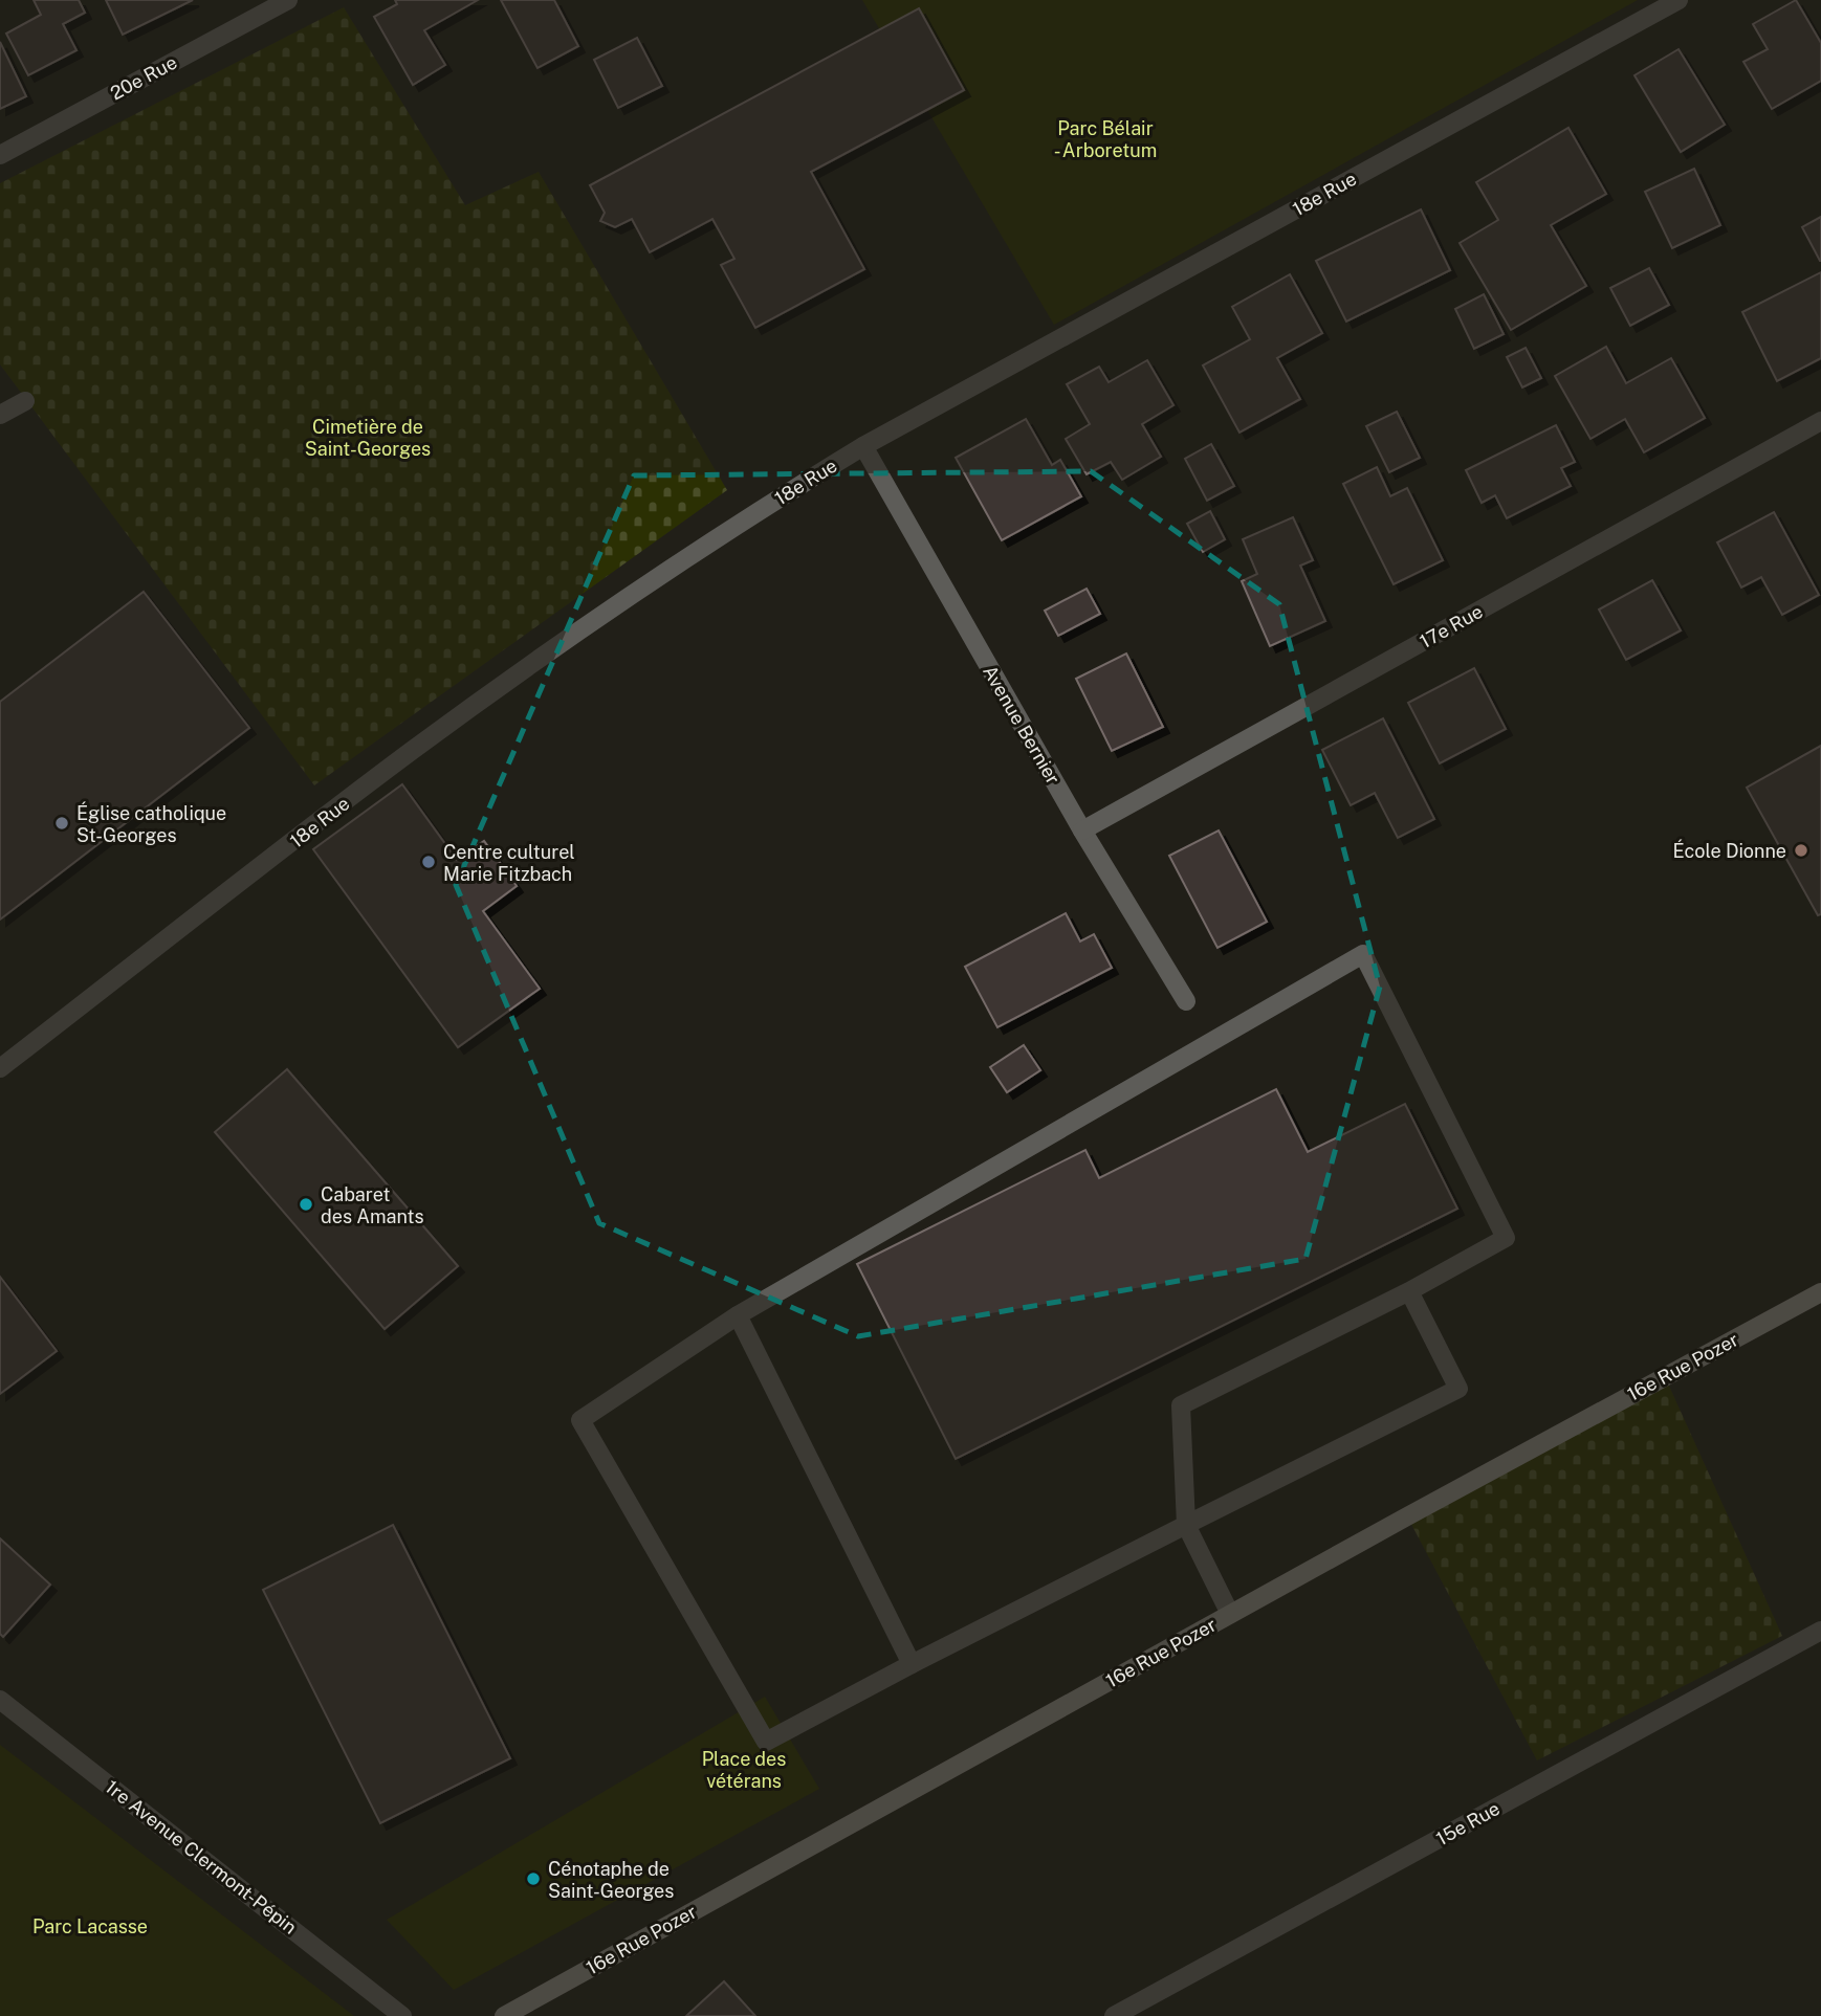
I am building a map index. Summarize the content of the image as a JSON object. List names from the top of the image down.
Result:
{
  "streets": {
    "main road": ["16e Rue Pozer"],
    "street": [
      "20e Rue",
      "18e Rue",
      "17e Rue",
      "Avenue Bernier",
      "15e Rue",
      "1re Avenue Clermont-Pépin"
    ]
  },
  "crossings": [
    ["18e Rue", "Avenue Bernier"],
    ["17e Rue", "Avenue Bernier"]
  ],
  "parks": [
    "Parc Bélair - Arboretum",
    "Cimetière de Saint-Georges",
    "Place des vétérans",
    "Parc Lacasse"
  ],
  "places": [
    "Église catholique St-Georges",
    "École Dionne",
    "Centre culturel Marie Fitzbach",
    "Cabaret des Amants",
    "Cénotaphe de Saint-Georges"
  ]
}
